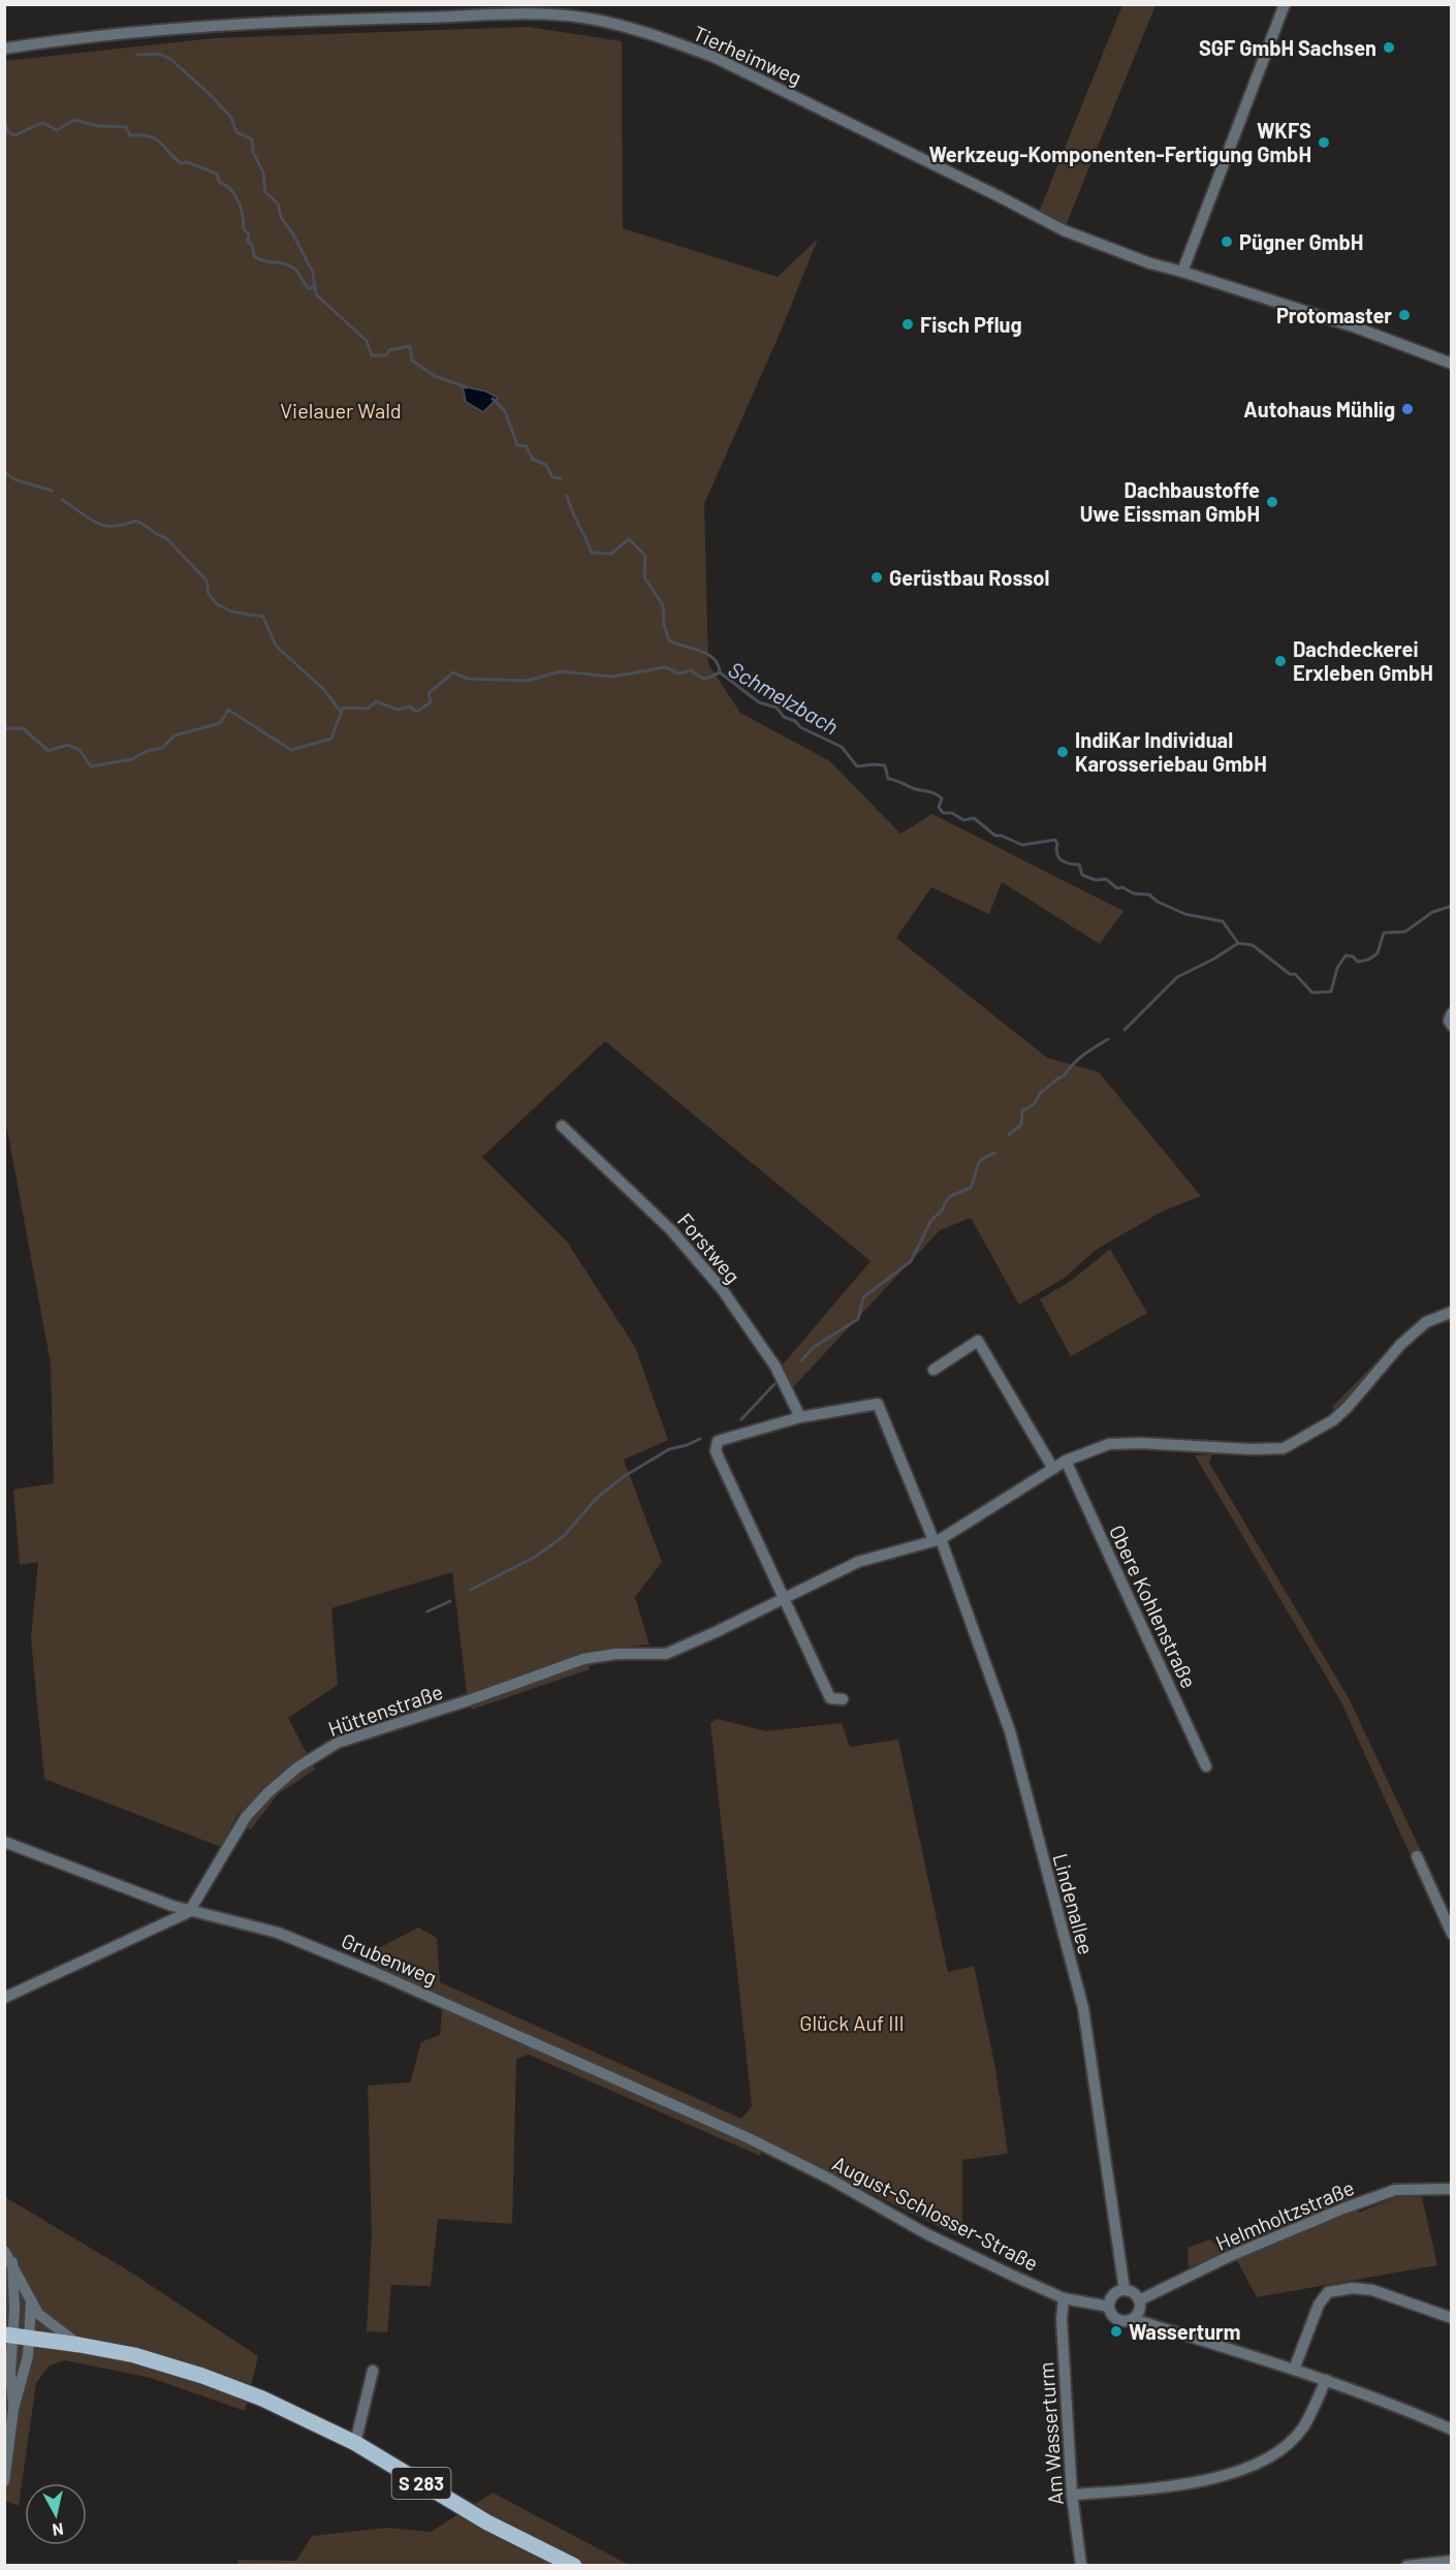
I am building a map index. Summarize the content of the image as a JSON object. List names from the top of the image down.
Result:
{
  "streets": {
    "main road": ["S 283"],
    "street": [
      "Tierheimweg",
      "Forstweg",
      "Obere Kohlenstraße",
      "Hüttenstraße",
      "Lindenallee",
      "Grubenweg",
      "August-Schlosser-Straße",
      "Helmholtzstraße",
      "Am Wasserturm"
    ]
  },
  "crossings": [
    ["Hüttenstraße", "Grubenweg"],
    ["Lindenallee", "August-Schlosser-Straße"],
    ["Lindenallee", "Helmholtzstraße"],
    ["Grubenweg", "August-Schlosser-Straße"],
    ["August-Schlosser-Straße", "Helmholtzstraße"],
    ["August-Schlosser-Straße", "Am Wasserturm"]
  ],
  "water": ["Schmelzbach"],
  "parks": ["Vielauer Wald", "Glück Auf III"],
  "places": [
    "SGF GmbH Sachsen",
    "WKFS Werkzeug-Komponenten-Fertigung GmbH",
    "Pügner GmbH",
    "Protomaster",
    "Fisch Pflug",
    "Autohaus Mühlig",
    "Dachbaustoffe Uwe Eissman GmbH",
    "Gerüstbau Rossol",
    "Dachdeckerei Erxleben GmbH",
    "IndiKar Individual Karosseriebau GmbH",
    "Wasserturm"
  ],
  "north": "bottom"
}
